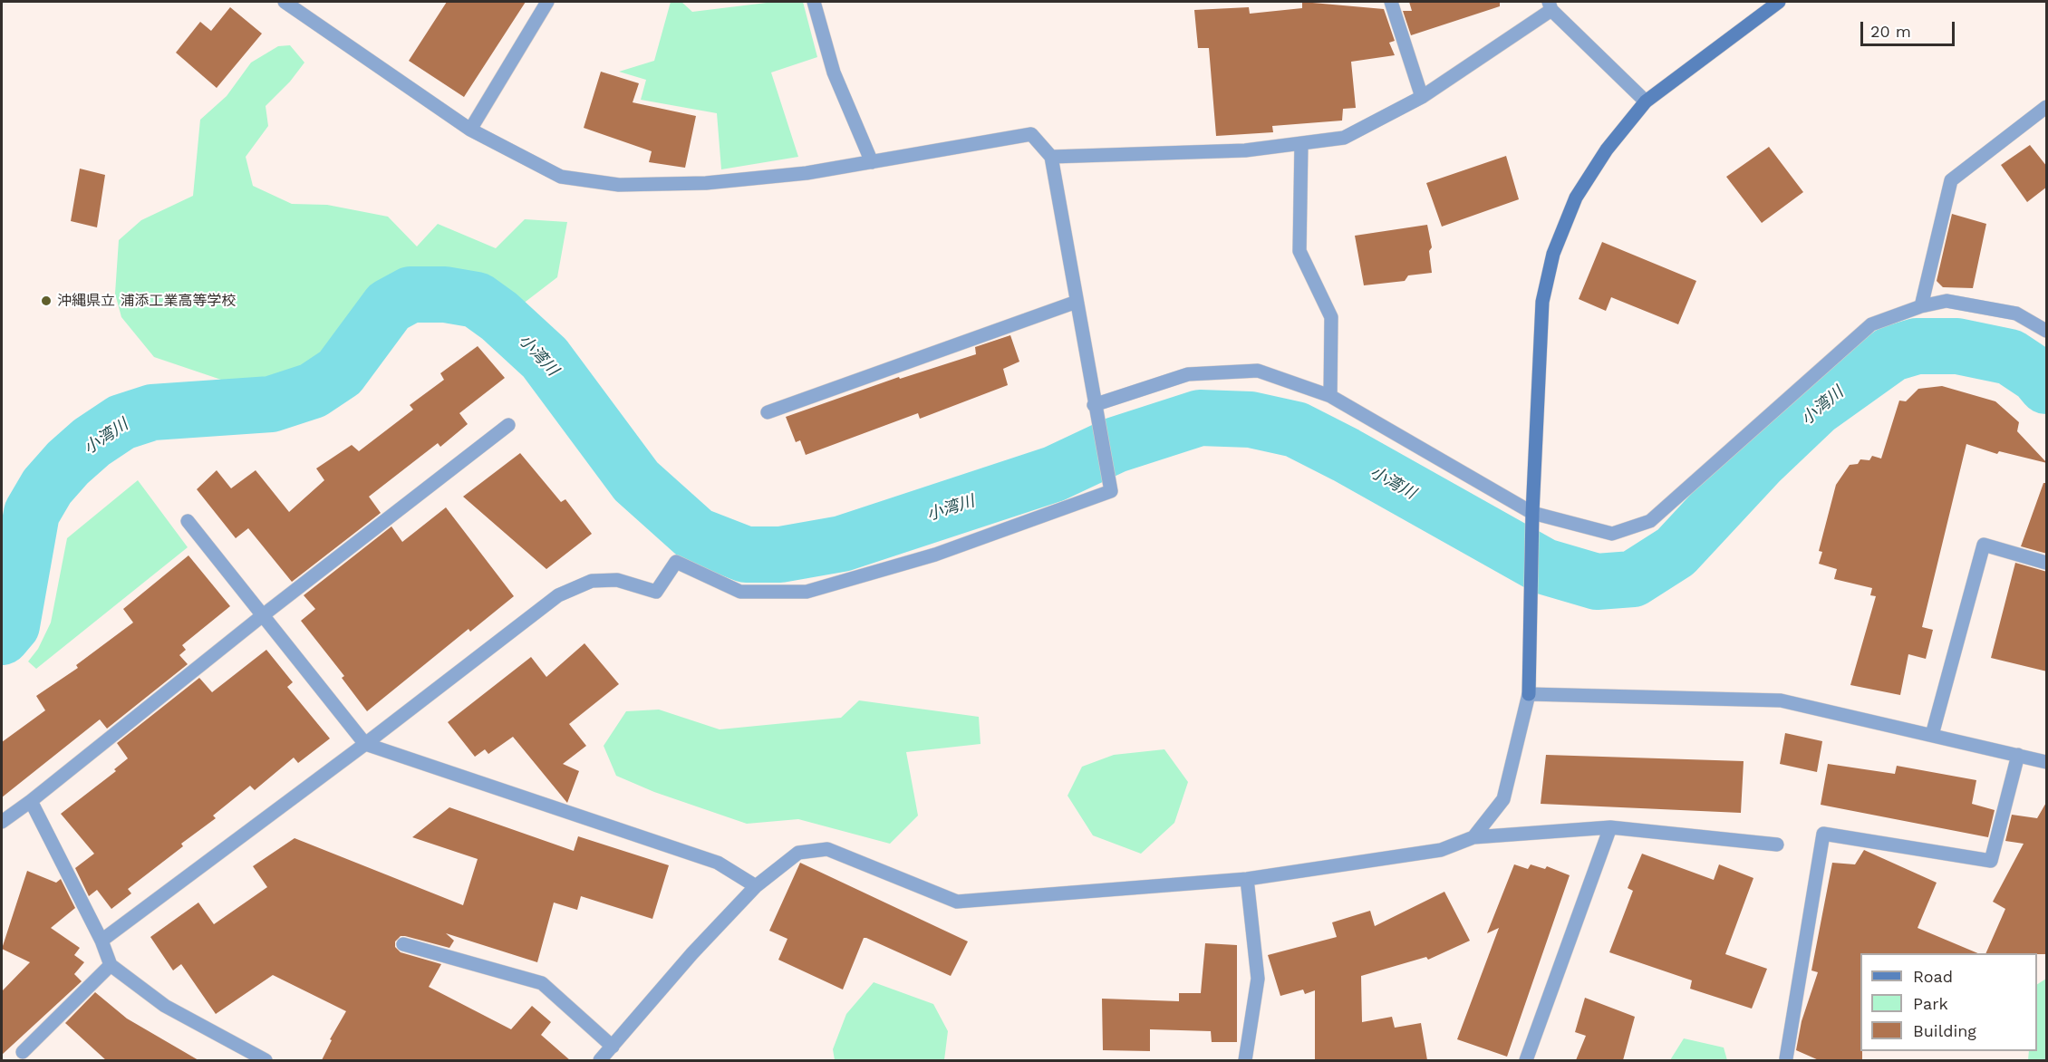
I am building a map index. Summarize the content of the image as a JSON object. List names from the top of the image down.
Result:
{
  "water": ["小湾川"],
  "places": ["沖縄県立 浦添工業高等学校"],
  "legend": ["Road", "Park", "Building"],
  "scale_bar": "20 m"
}
